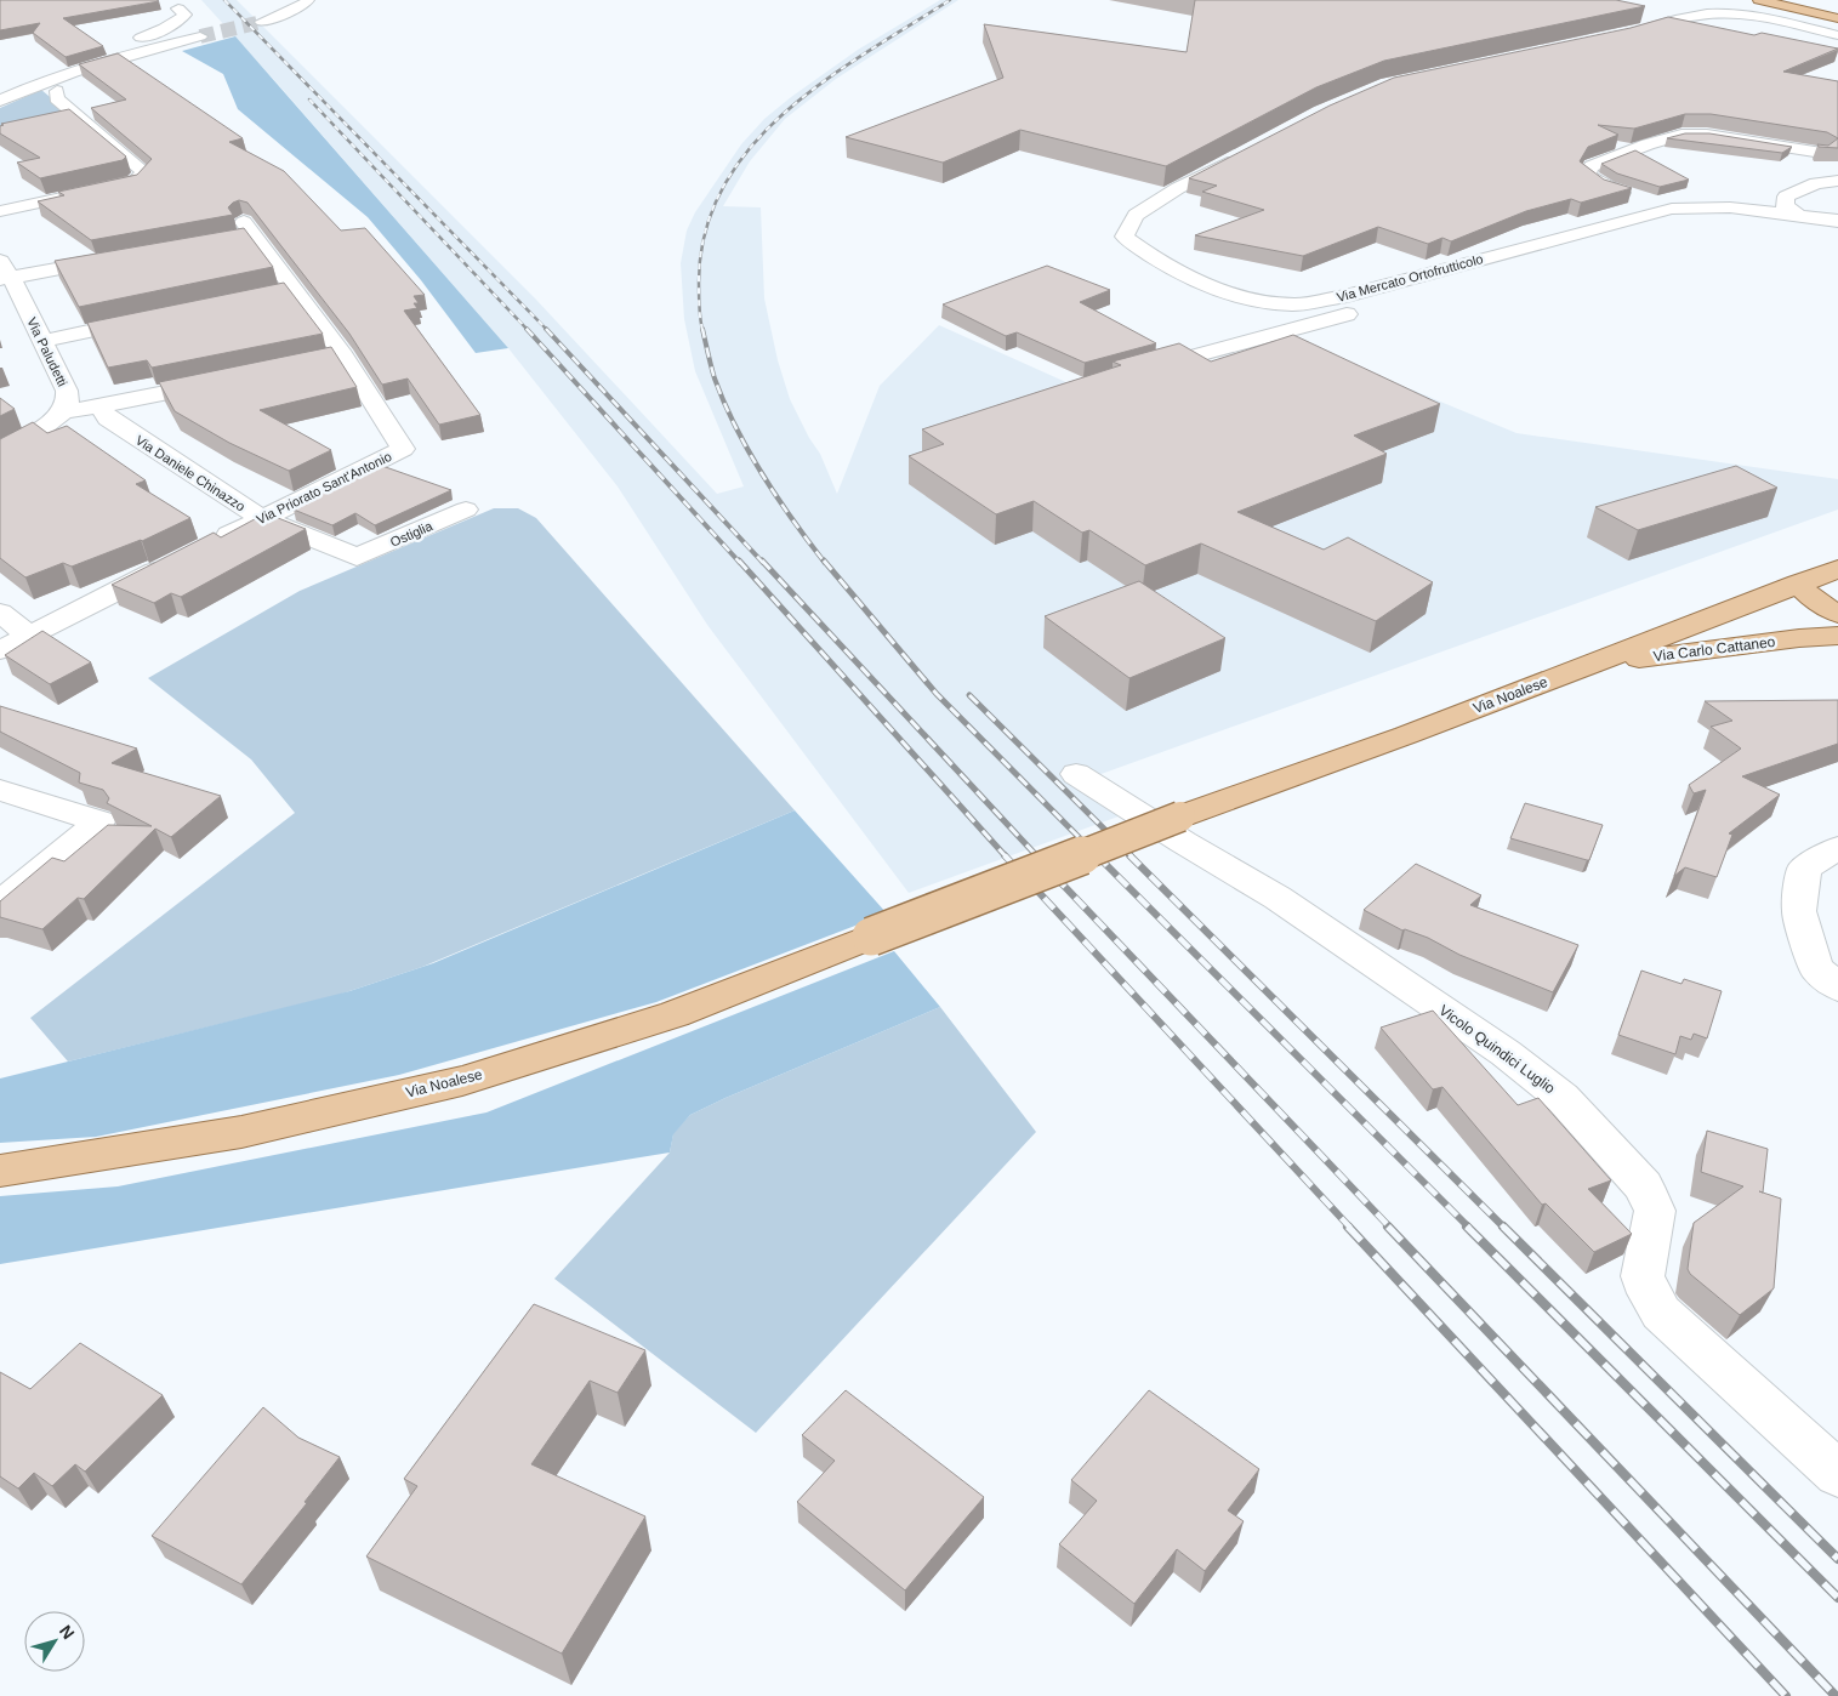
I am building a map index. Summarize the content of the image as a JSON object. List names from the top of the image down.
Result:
{
  "streets": {
    "main road": ["Via Carlo Cattaneo", "Via Noalese"],
    "street": [
      "Via Mercato Ortofrutticolo",
      "Via Paludetti",
      "Via Daniele Chinazzo",
      "Via Priorato Sant'Antonio",
      "Ostiglia",
      "Vicolo Quindici Luglio"
    ]
  },
  "crossings": [
    ["Via Daniele Chinazzo", "Via Priorato Sant'Antonio"],
    ["Via Daniele Chinazzo", "Ostiglia"],
    ["Via Carlo Cattaneo", "Via Noalese"]
  ],
  "north": "top right"
}
